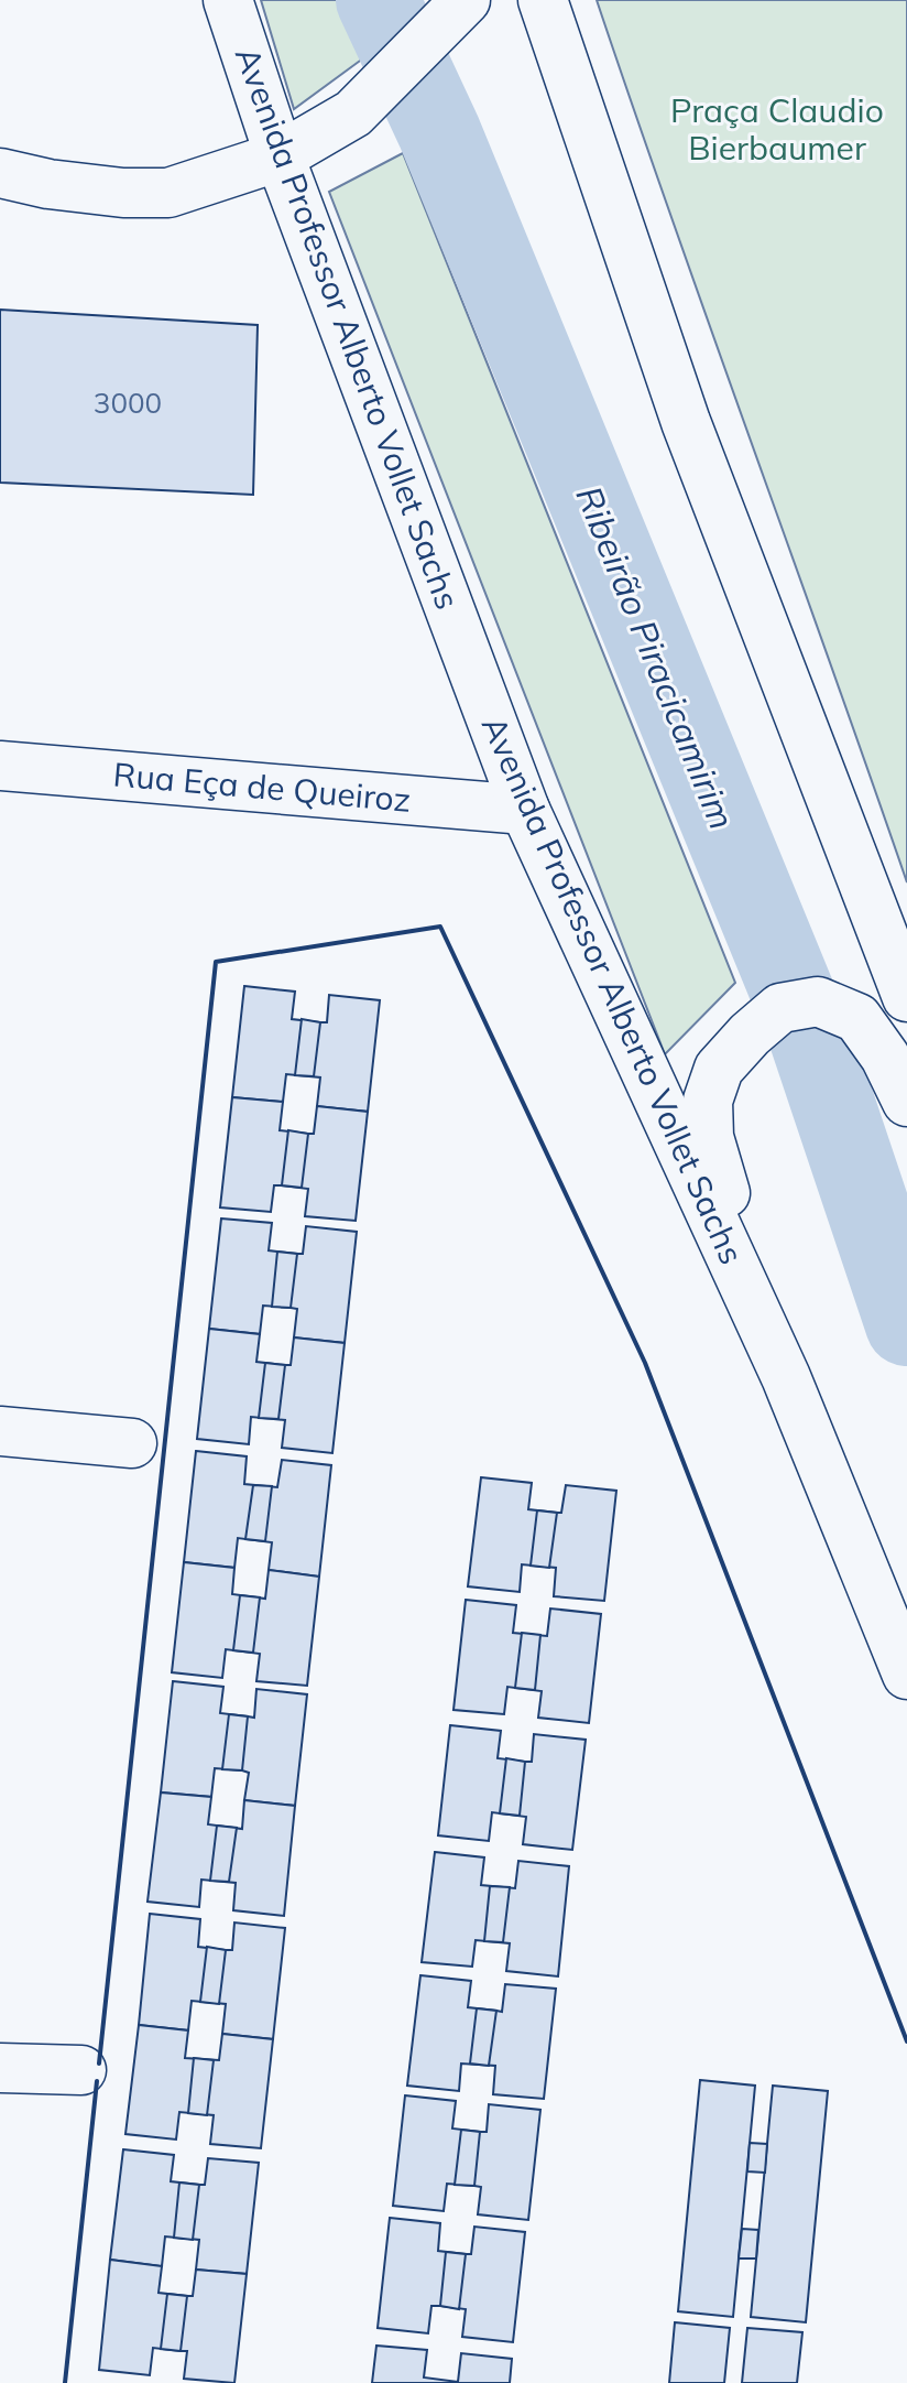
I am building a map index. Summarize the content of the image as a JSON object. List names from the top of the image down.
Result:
{
  "streets": {
    "main road": ["Avenida Professor Alberto Vollet Sachs", "Rua Eça de Queiroz"]
  },
  "crossings": [
    ["Avenida Professor Alberto Vollet Sachs", "Rua Eça de Queiroz"]
  ],
  "water": ["Ribeirão Piracicamirim"],
  "parks": ["Praça Claudio Bierbaumer"],
  "house_numbers": ["3000"]
}
